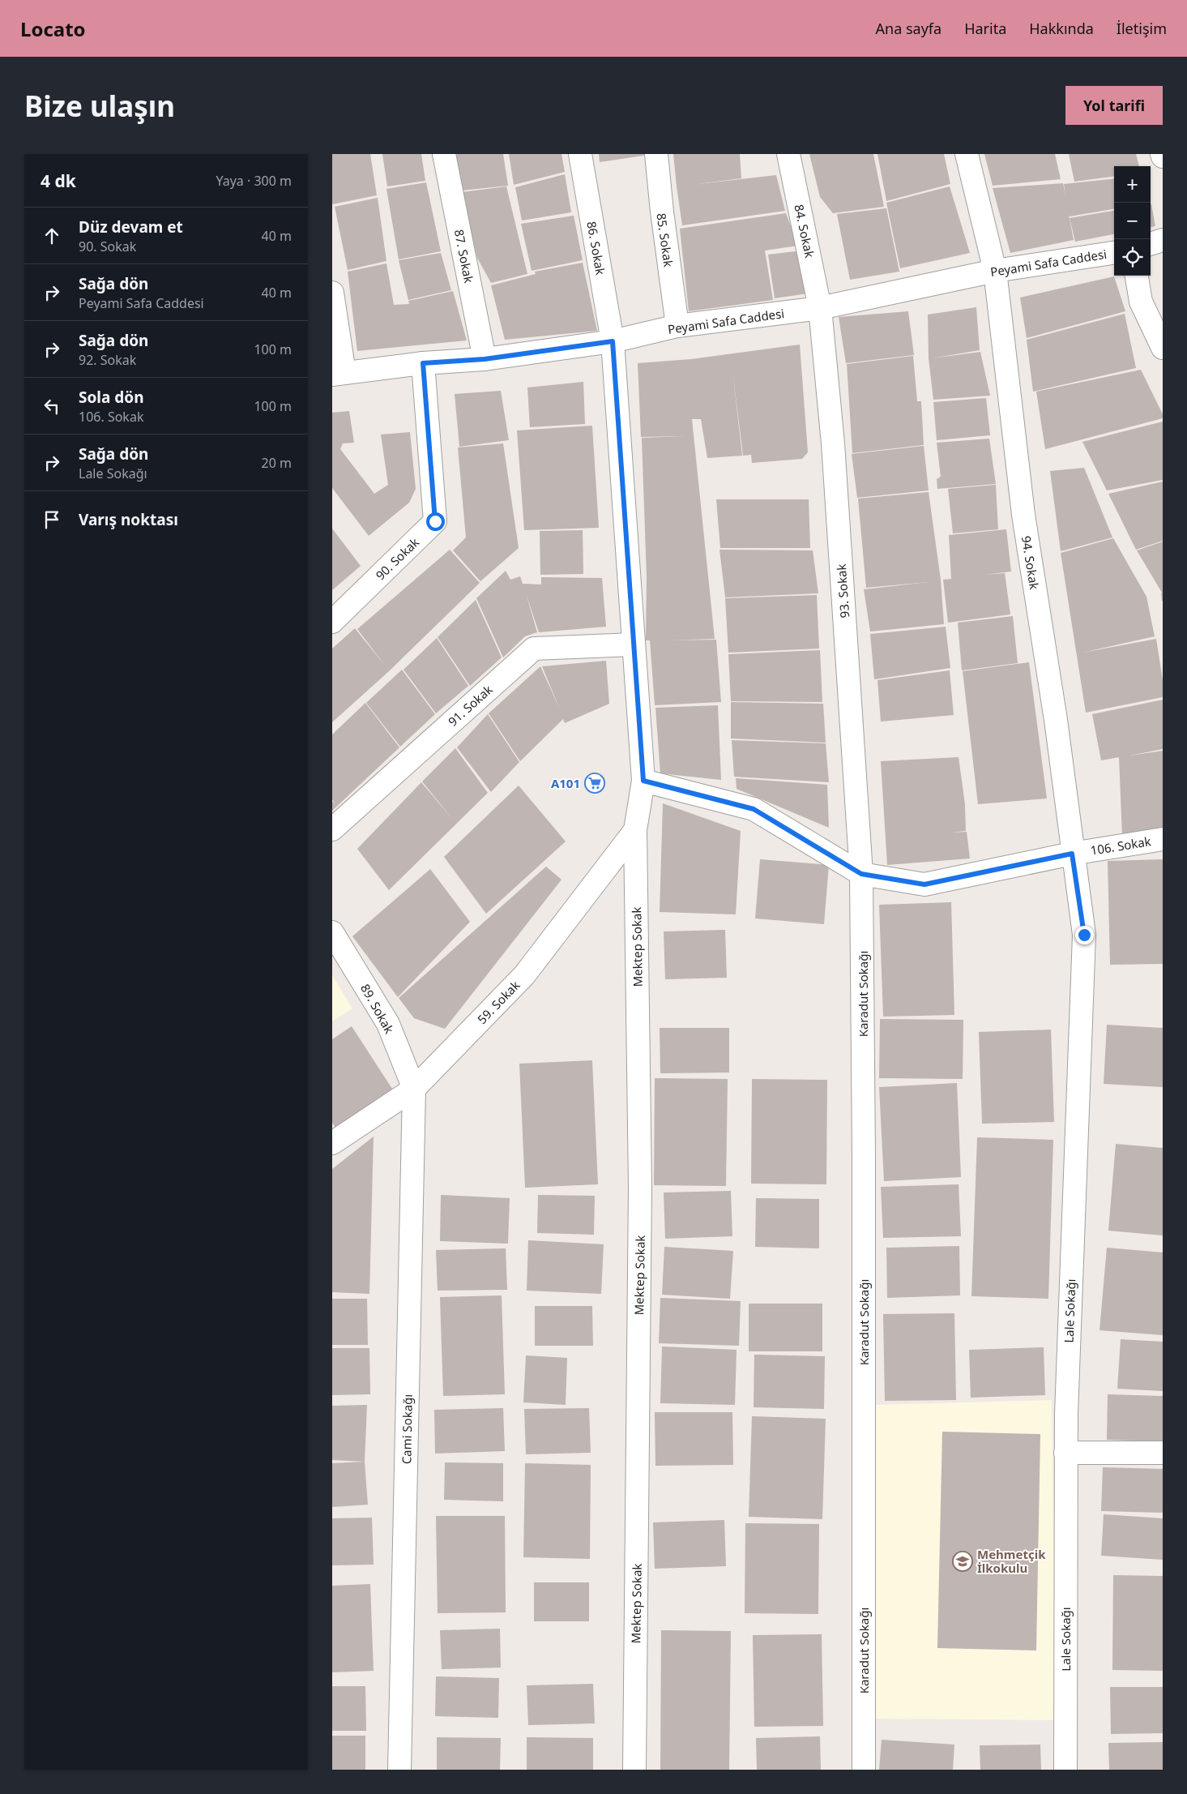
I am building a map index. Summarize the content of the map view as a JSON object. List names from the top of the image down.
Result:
{
  "streets": {
    "street": [
      "84. Sokak",
      "85. Sokak",
      "86. Sokak",
      "87. Sokak",
      "Peyami Safa Caddesi",
      "90. Sokak",
      "94. Sokak",
      "93. Sokak",
      "91. Sokak",
      "106. Sokak",
      "Mektep Sokak",
      "Karadut Sokağı",
      "59. Sokak",
      "89. Sokak",
      "Lale Sokağı",
      "Cami Sokağı"
    ]
  },
  "crossings": [
    ["84. Sokak", "Peyami Safa Caddesi"],
    ["84. Sokak", "93. Sokak"],
    ["85. Sokak", "Peyami Safa Caddesi"],
    ["86. Sokak", "Peyami Safa Caddesi"],
    ["86. Sokak", "91. Sokak"],
    ["86. Sokak", "Mektep Sokak"],
    ["87. Sokak", "Peyami Safa Caddesi"],
    ["Peyami Safa Caddesi", "90. Sokak"],
    ["Peyami Safa Caddesi", "94. Sokak"],
    ["Peyami Safa Caddesi", "93. Sokak"],
    ["94. Sokak", "106. Sokak"],
    ["94. Sokak", "Lale Sokağı"],
    ["93. Sokak", "106. Sokak"],
    ["93. Sokak", "Karadut Sokağı"],
    ["91. Sokak", "Mektep Sokak"],
    ["106. Sokak", "Mektep Sokak"],
    ["106. Sokak", "Karadut Sokağı"],
    ["106. Sokak", "Lale Sokağı"],
    ["Mektep Sokak", "59. Sokak"],
    ["59. Sokak", "89. Sokak"],
    ["59. Sokak", "Cami Sokağı"],
    ["89. Sokak", "Cami Sokağı"]
  ],
  "places": {
    "supermarket": ["A101"],
    "school or university": ["Mehmetçik İlkokulu"]
  },
  "page": {
    "header": "Locato",
    "nav": [
      "Ana sayfa",
      "Harita",
      "Hakkında",
      "İletişim"
    ],
    "buttons": "Yol tarifi",
    "title": "Bize ulaşın",
    "heading": ["4 dk", "Yaya · 300 m"],
    "map_buttons": ["+", "−"],
    "list": [
      ["Düz devam et", "90. Sokak", "40 m"],
      ["Sağa dön", "Peyami Safa Caddesi", "40 m"],
      ["Sağa dön", "92. Sokak", "100 m"],
      ["Sola dön", "106. Sokak", "100 m"],
      ["Sağa dön", "Lale Sokağı", "20 m"],
      "Varış noktası"
    ]
  }
}
